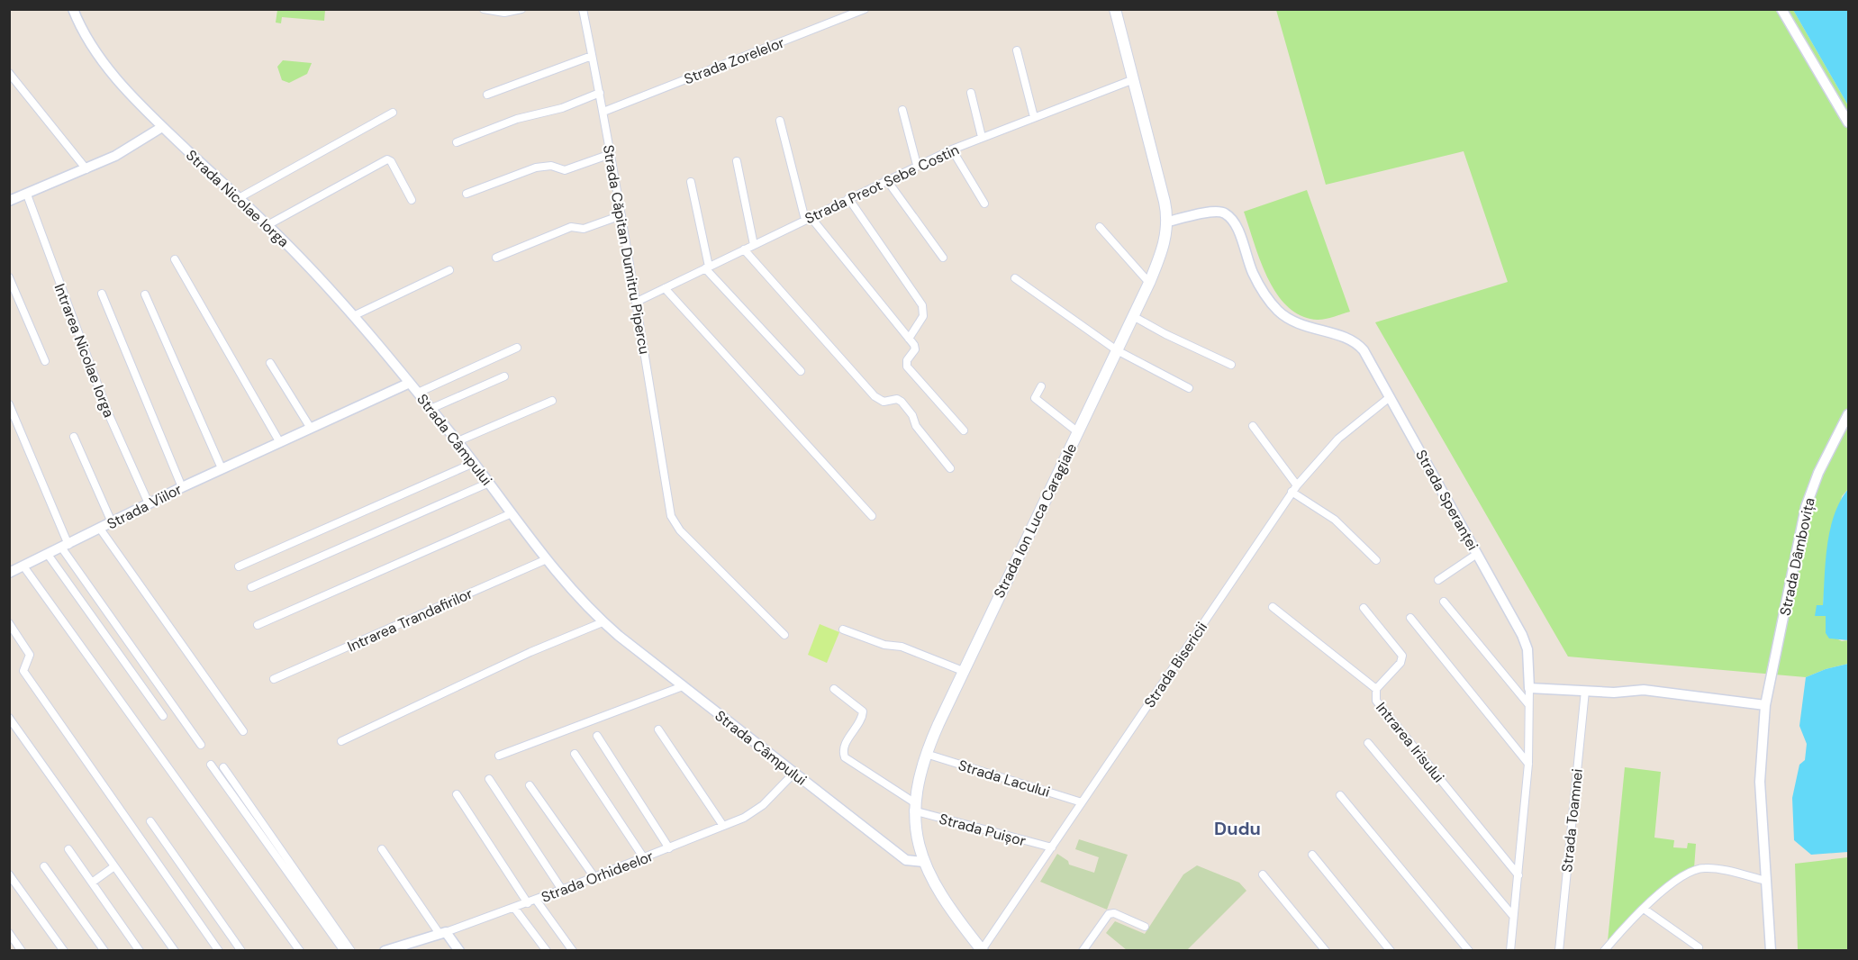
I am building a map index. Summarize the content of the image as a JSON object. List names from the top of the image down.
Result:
{
  "streets": {
    "main road": ["Strada Ion Luca Caragiale"],
    "street": [
      "Strada Zorelelor",
      "Strada Preot Sebe Costin",
      "Strada Nicolae Iorga",
      "Strada Căpitan Dumitru Pipercu",
      "Intrarea Nicolae Iorga",
      "Strada Câmpului",
      "Strada Speranței",
      "Strada Viilor",
      "Strada Dâmbovița",
      "Intrarea Trandafirilor",
      "Strada Bisericii",
      "Intrarea Irisului",
      "Strada Lacului",
      "Strada Toamnei",
      "Strada Puișor",
      "Strada Orhideelor"
    ]
  },
  "crossings": [
    ["Strada Zorelelor", "Strada Căpitan Dumitru Pipercu"],
    ["Strada Preot Sebe Costin", "Strada Căpitan Dumitru Pipercu"],
    ["Strada Preot Sebe Costin", "Strada Ion Luca Caragiale"],
    ["Strada Nicolae Iorga", "Strada Câmpului"],
    ["Strada Nicolae Iorga", "Strada Viilor"],
    ["Intrarea Nicolae Iorga", "Strada Viilor"],
    ["Strada Câmpului", "Strada Viilor"],
    ["Strada Câmpului", "Strada Ion Luca Caragiale"],
    ["Strada Câmpului", "Intrarea Trandafirilor"],
    ["Strada Câmpului", "Strada Orhideelor"],
    ["Strada Speranței", "Strada Ion Luca Caragiale"],
    ["Strada Speranței", "Strada Bisericii"],
    ["Strada Speranței", "Intrarea Irisului"],
    ["Strada Ion Luca Caragiale", "Strada Bisericii"],
    ["Strada Ion Luca Caragiale", "Strada Lacului"],
    ["Strada Ion Luca Caragiale", "Strada Puișor"],
    ["Strada Bisericii", "Strada Lacului"],
    ["Strada Bisericii", "Strada Puișor"]
  ],
  "districts": ["Dudu"]
}
